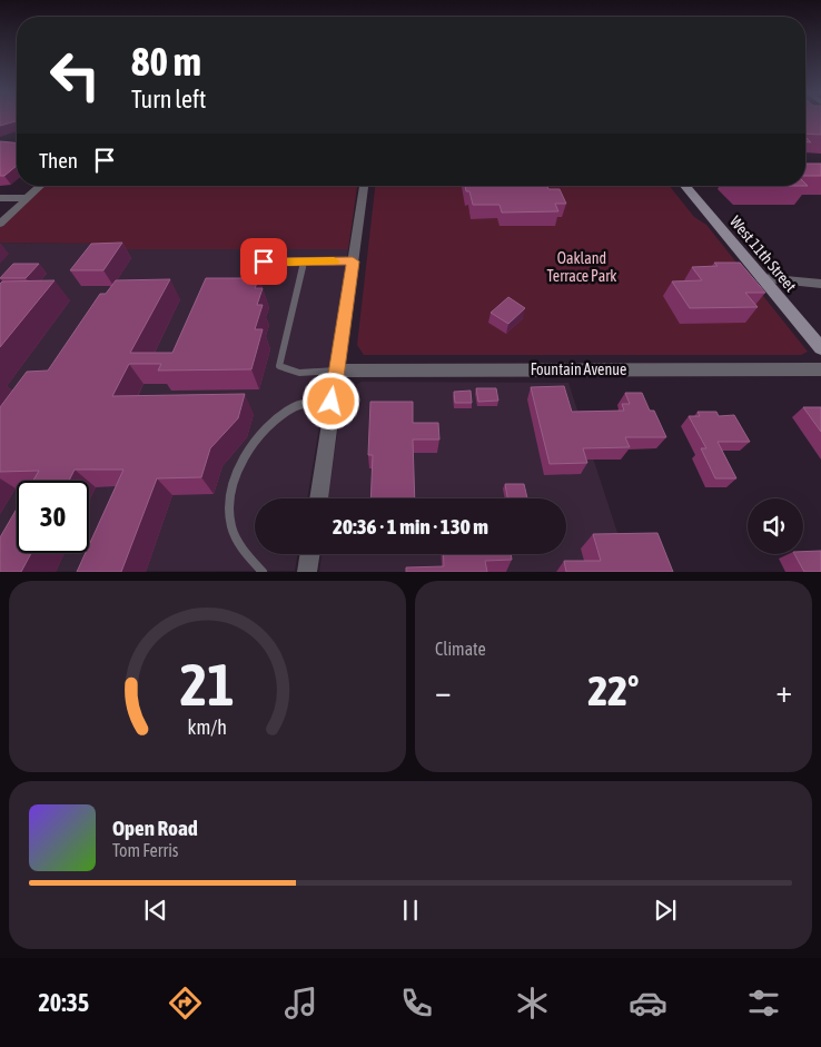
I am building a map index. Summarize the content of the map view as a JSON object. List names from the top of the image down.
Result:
{
  "streets": {
    "main road": ["West 11th Street"],
    "street": ["Fountain Avenue"]
  },
  "parks": ["Oakland Terrace Park"],
  "page": {
    "turn": ["80 m", "Turn left"],
    "then": "Then",
    "limit": "30",
    "trip": "20:36 · 1 min · 130 m",
    "tile": "Climate",
    "heat": ["−", "22°", "+"],
    "song": ["Open Road", "Tom Ferris"],
    "tabs": "20:35",
    "gauge": ["21", "km/h"]
  }
}
